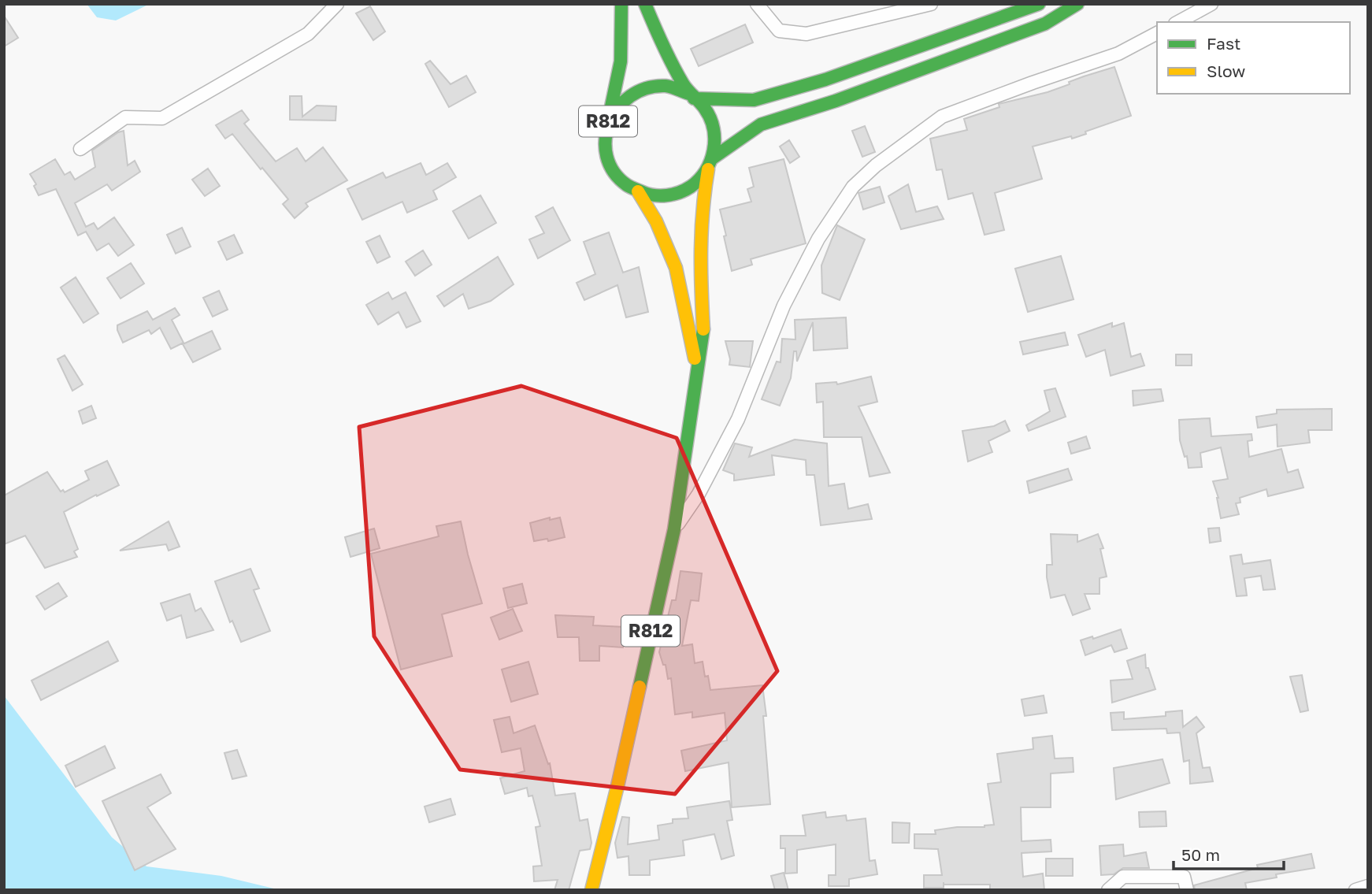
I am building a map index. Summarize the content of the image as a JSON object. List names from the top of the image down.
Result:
{
  "streets": {
    "main road": ["R812"]
  },
  "legend": ["Fast", "Slow"],
  "scale_bar": "50 m"
}
